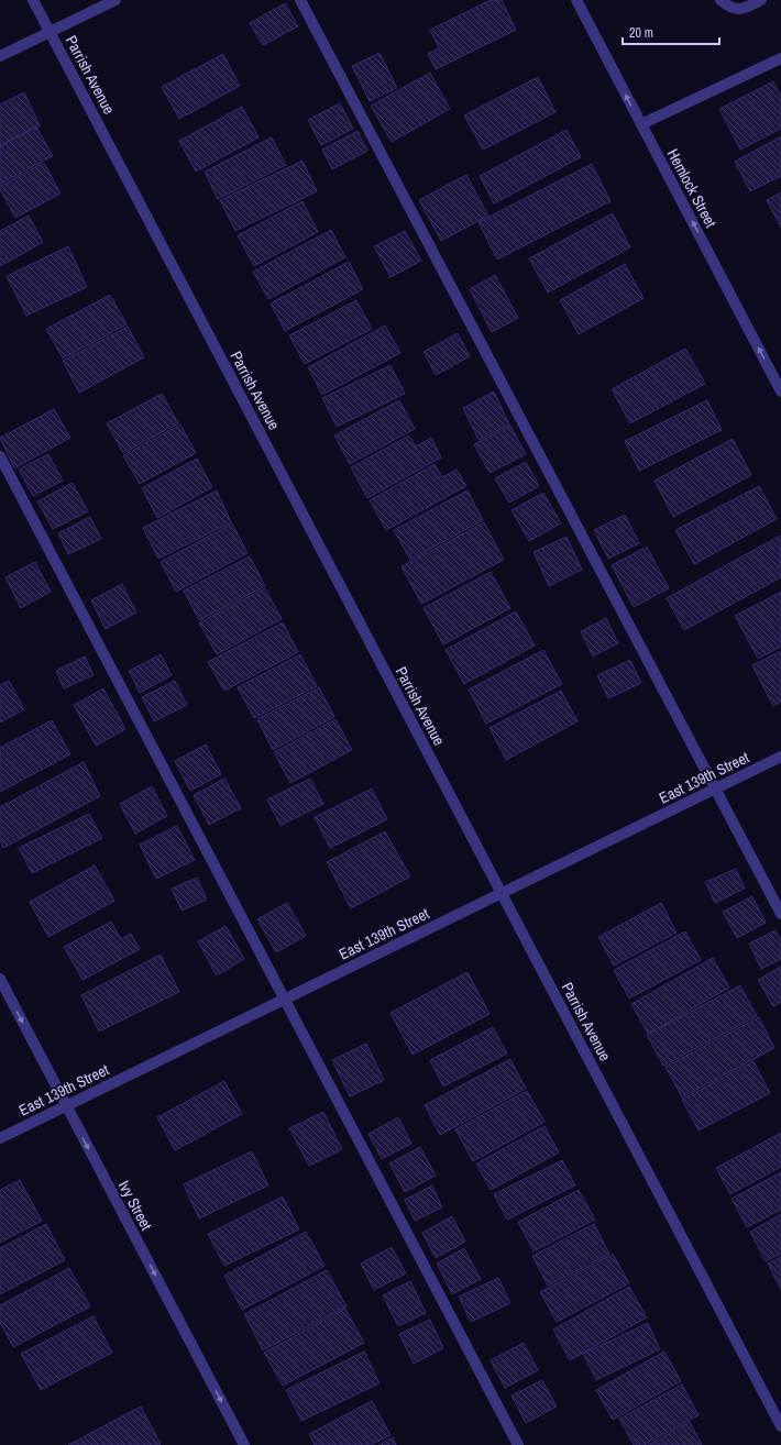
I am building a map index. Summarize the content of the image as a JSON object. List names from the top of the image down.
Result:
{
  "streets": {
    "street": [
      "Parrish Avenue",
      "Hemlock Street",
      "East 139th Street",
      "Ivy Street"
    ]
  },
  "crossings": [
    ["Parrish Avenue", "East 139th Street"],
    ["East 139th Street", "Ivy Street"]
  ],
  "one_way": ["Hemlock Street", "Ivy Street"],
  "scale_bar": "20 m"
}
